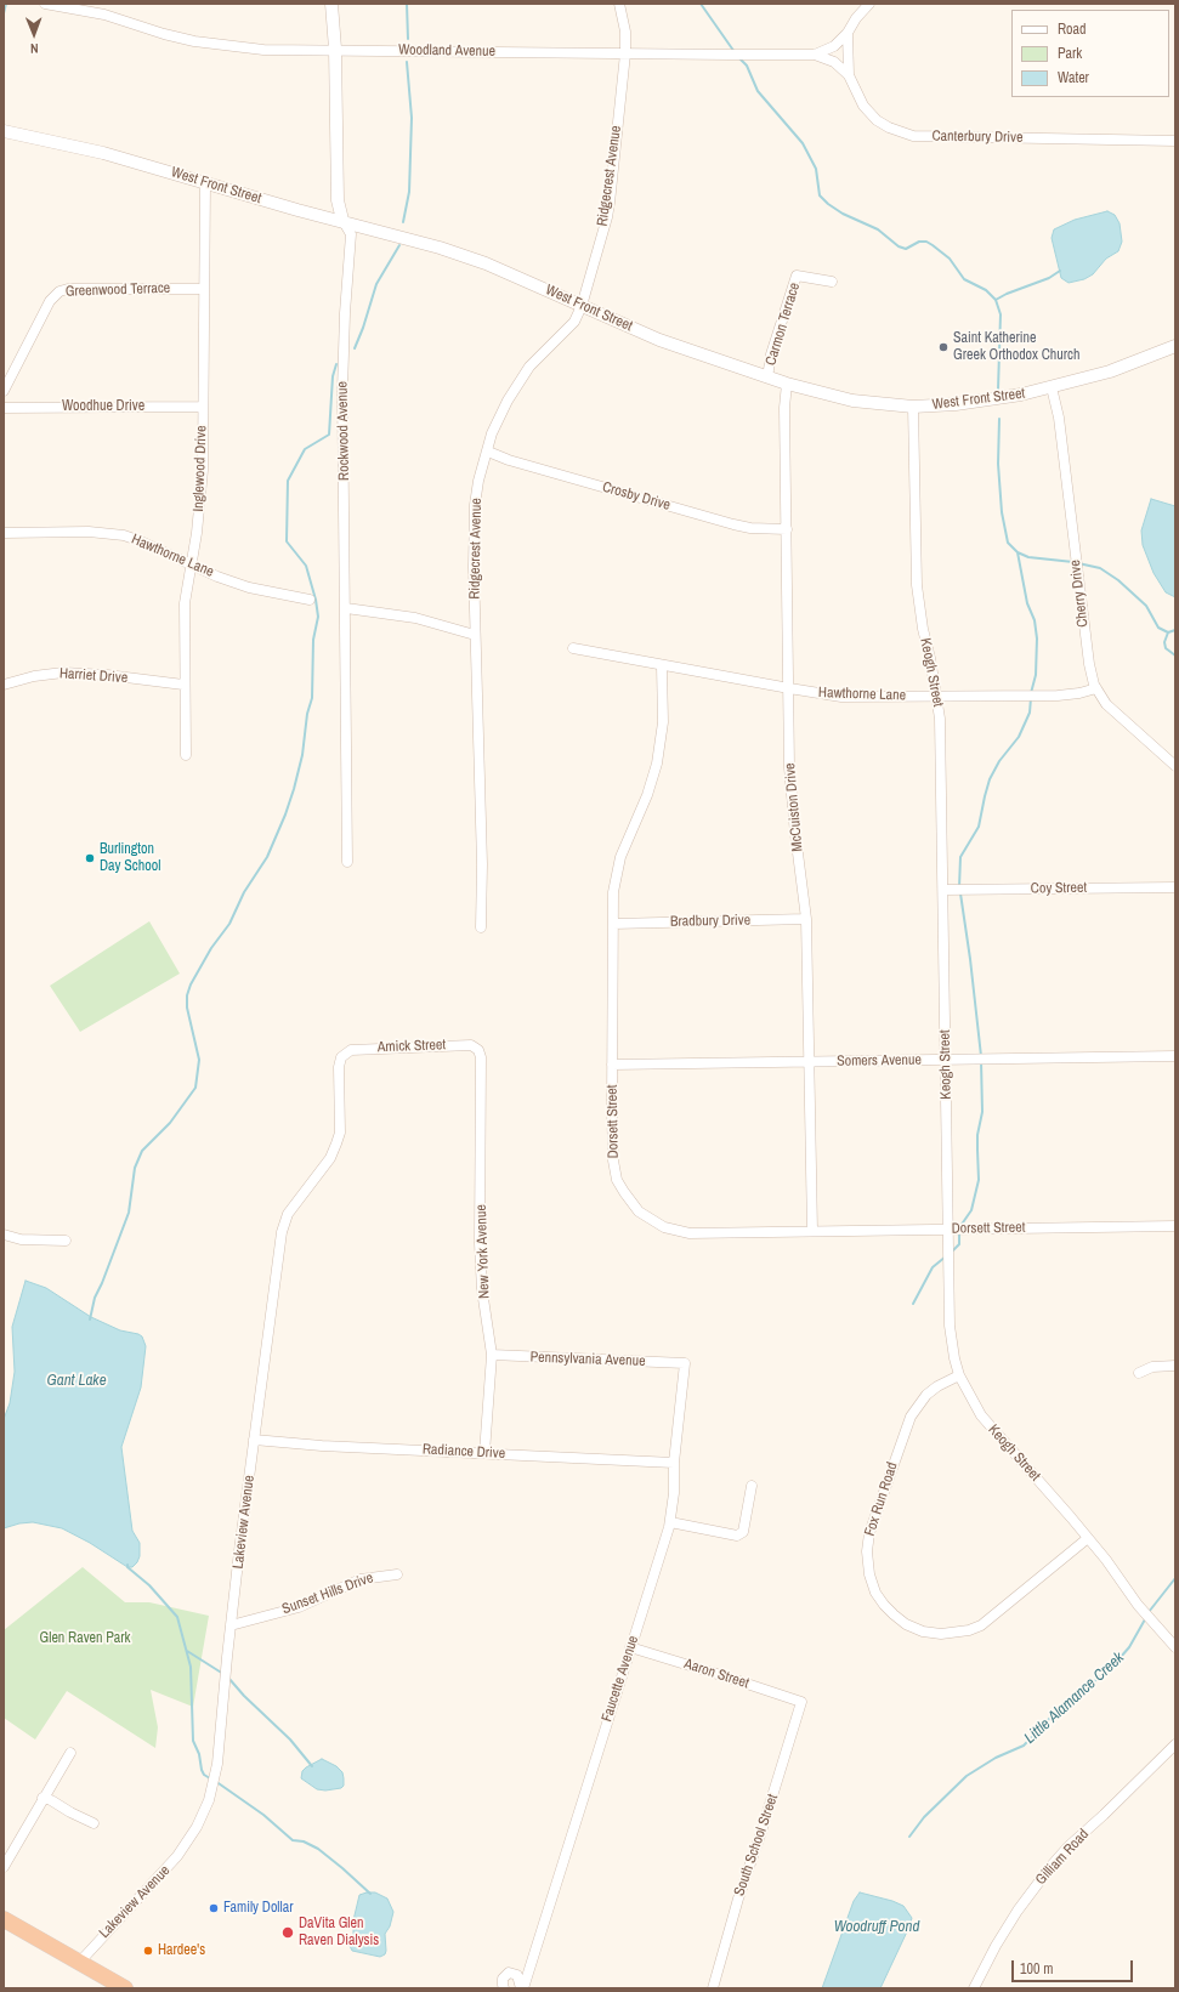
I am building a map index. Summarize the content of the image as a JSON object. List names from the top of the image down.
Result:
{
  "streets": {
    "street": [
      "Woodland Avenue",
      "Canterbury Drive",
      "Ridgecrest Avenue",
      "West Front Street",
      "Greenwood Terrace",
      "Carmon Terrace",
      "Woodhue Drive",
      "Rockwood Avenue",
      "Inglewood Drive",
      "Crosby Drive",
      "Hawthorne Lane",
      "Cherry Drive",
      "Keogh Street",
      "Harriet Drive",
      "McCuiston Drive",
      "Coy Street",
      "Bradbury Drive",
      "Amick Street",
      "Somers Avenue",
      "Dorsett Street",
      "New York Avenue",
      "Pennsylvania Avenue",
      "Radiance Drive",
      "Fox Run Road",
      "Lakeview Avenue",
      "Sunset Hills Drive",
      "Aaron Street",
      "Faucette Avenue",
      "South School Street",
      "Gilliam Road"
    ]
  },
  "crossings": [
    ["Woodland Avenue", "Canterbury Drive"],
    ["Woodland Avenue", "Ridgecrest Avenue"],
    ["Woodland Avenue", "Rockwood Avenue"],
    ["Ridgecrest Avenue", "West Front Street"],
    ["Ridgecrest Avenue", "Crosby Drive"],
    ["West Front Street", "Carmon Terrace"],
    ["West Front Street", "Rockwood Avenue"],
    ["West Front Street", "Inglewood Drive"],
    ["West Front Street", "Cherry Drive"],
    ["West Front Street", "Keogh Street"],
    ["West Front Street", "McCuiston Drive"],
    ["Greenwood Terrace", "Inglewood Drive"],
    ["Woodhue Drive", "Inglewood Drive"],
    ["Inglewood Drive", "Hawthorne Lane"],
    ["Inglewood Drive", "Harriet Drive"],
    ["Crosby Drive", "McCuiston Drive"],
    ["Hawthorne Lane", "Cherry Drive"],
    ["Hawthorne Lane", "Keogh Street"],
    ["Hawthorne Lane", "McCuiston Drive"],
    ["Hawthorne Lane", "Dorsett Street"],
    ["Keogh Street", "Coy Street"],
    ["Keogh Street", "Somers Avenue"],
    ["Keogh Street", "Dorsett Street"],
    ["Keogh Street", "Fox Run Road"],
    ["McCuiston Drive", "Bradbury Drive"],
    ["McCuiston Drive", "Somers Avenue"],
    ["McCuiston Drive", "Dorsett Street"],
    ["Bradbury Drive", "Dorsett Street"],
    ["Amick Street", "New York Avenue"],
    ["Amick Street", "Lakeview Avenue"],
    ["Somers Avenue", "Dorsett Street"],
    ["New York Avenue", "Pennsylvania Avenue"],
    ["New York Avenue", "Radiance Drive"],
    ["Pennsylvania Avenue", "Faucette Avenue"],
    ["Radiance Drive", "Lakeview Avenue"],
    ["Radiance Drive", "Faucette Avenue"],
    ["Lakeview Avenue", "Sunset Hills Drive"],
    ["Aaron Street", "Faucette Avenue"],
    ["Aaron Street", "South School Street"]
  ],
  "water": ["Gant Lake", "Little Alamance Creek", "Woodruff Pond"],
  "parks": ["Glen Raven Park"],
  "places": [
    "Saint Katherine Greek Orthodox Church",
    "Burlington Day School",
    "Family Dollar",
    "DaVita Glen Raven Dialysis",
    "Hardee's"
  ],
  "legend": ["Road", "Park", "Water"],
  "scale_bar": "100 m",
  "north": "bottom"
}
